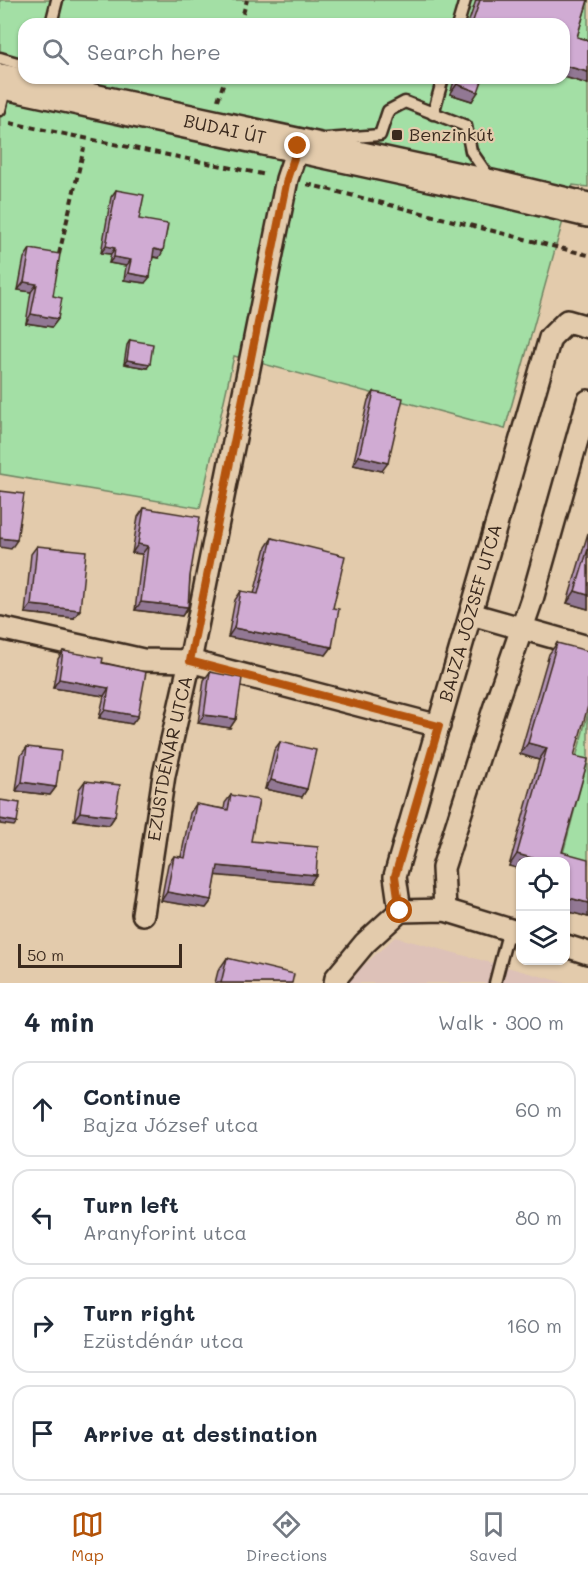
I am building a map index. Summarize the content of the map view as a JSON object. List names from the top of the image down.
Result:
{
  "streets": {
    "main road": ["BUDAI ÚT"],
    "street": ["BAJZA JÓZSEF UTCA", "EZÜSTDÉNÁR UTCA"]
  },
  "crossings": [
    ["BUDAI ÚT", "EZÜSTDÉNÁR UTCA"]
  ],
  "places": {
    "transit": ["Benzinkút"]
  },
  "scale_bar": "50 m",
  "page": {
    "search": "Search here",
    "scale": "50 m",
    "heading": ["4 min", "Walk · 300 m"],
    "list": [
      ["Continue", "Bajza József utca", "60 m"],
      ["Turn left", "Aranyforint utca", "80 m"],
      ["Turn right", "Ezüstdénár utca", "160 m"],
      "Arrive at destination"
    ],
    "nav": ["Map", "Directions", "Saved"]
  }
}
